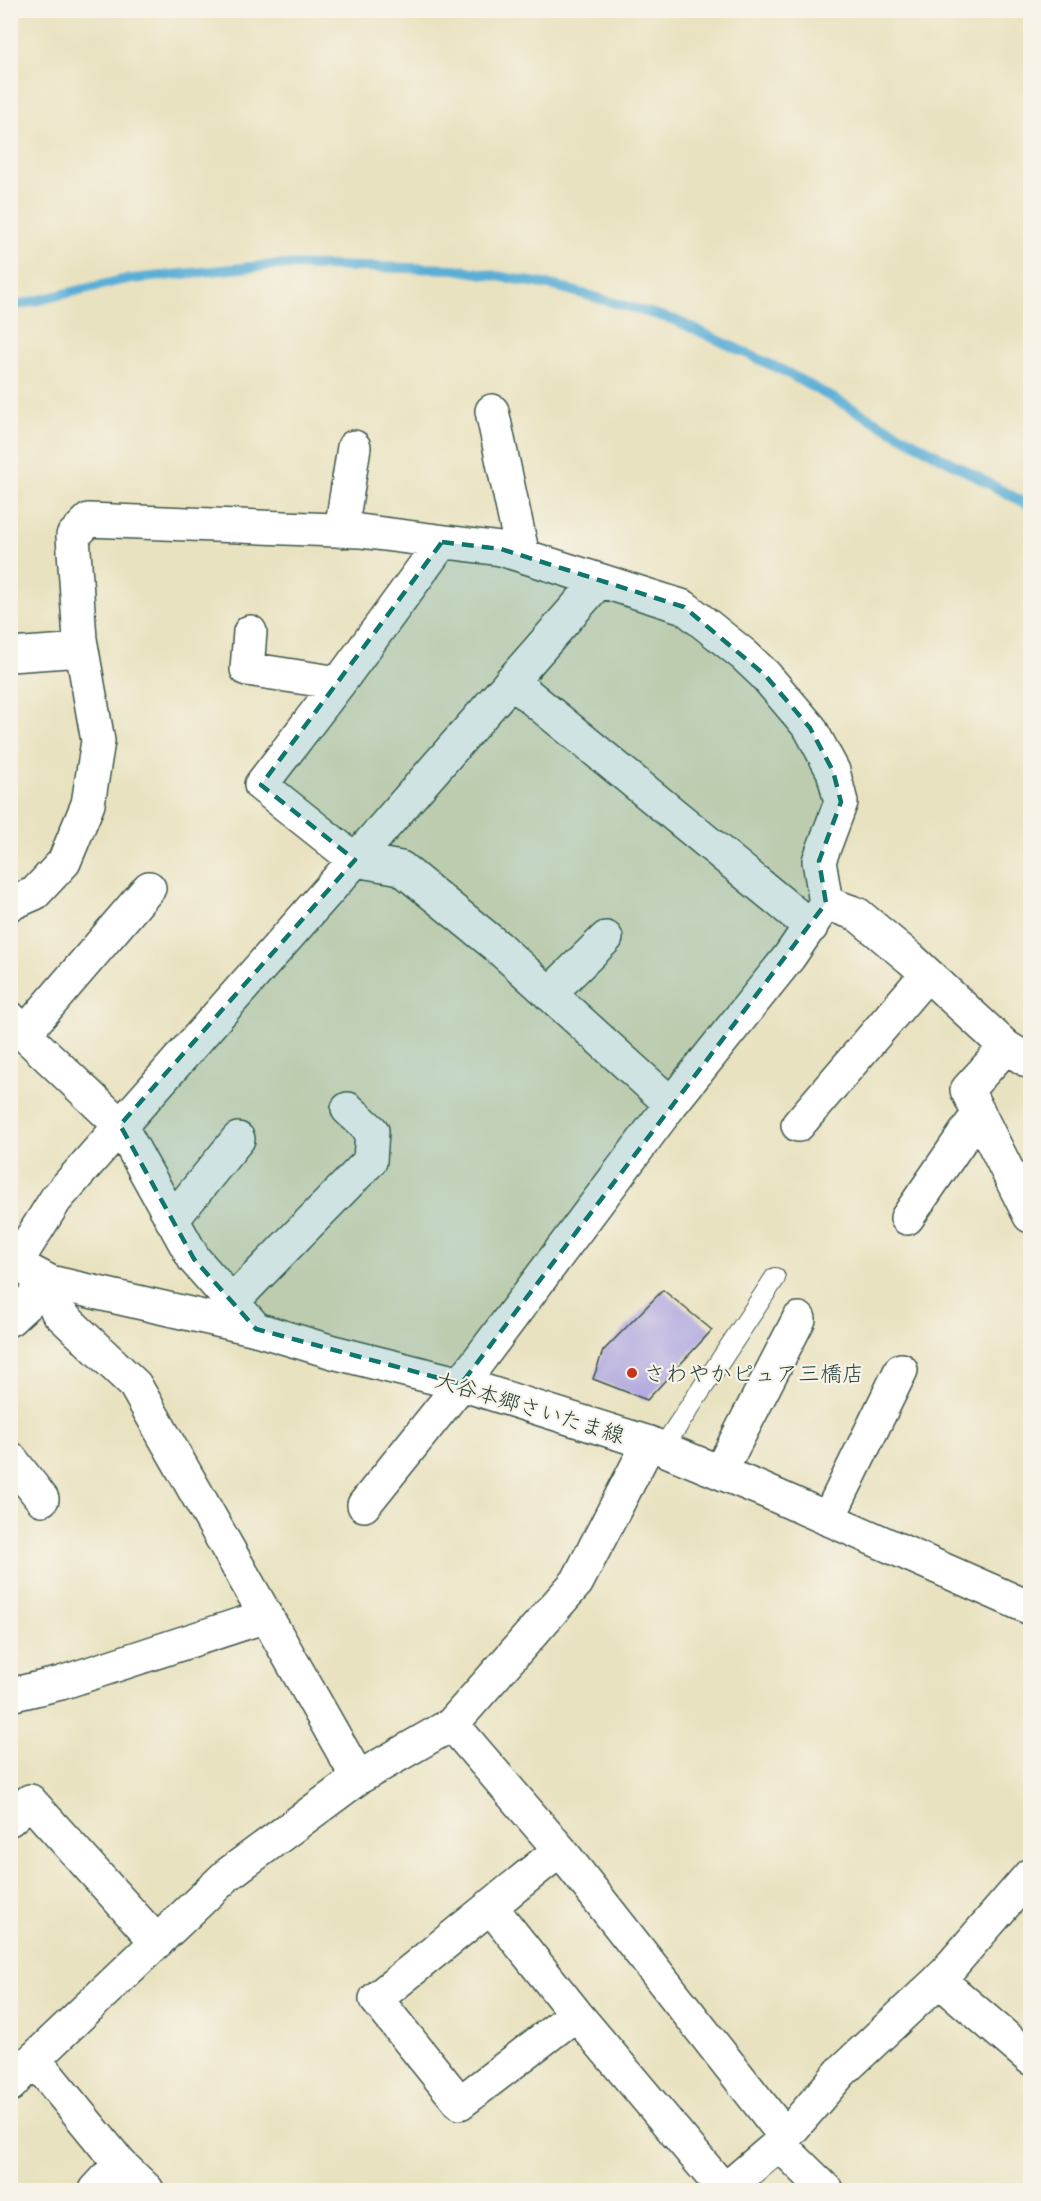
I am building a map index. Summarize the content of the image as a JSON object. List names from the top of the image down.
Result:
{
  "streets": {
    "street": ["大谷本郷さいたま線"]
  },
  "places": ["さわやかピュア三橋店"]
}
